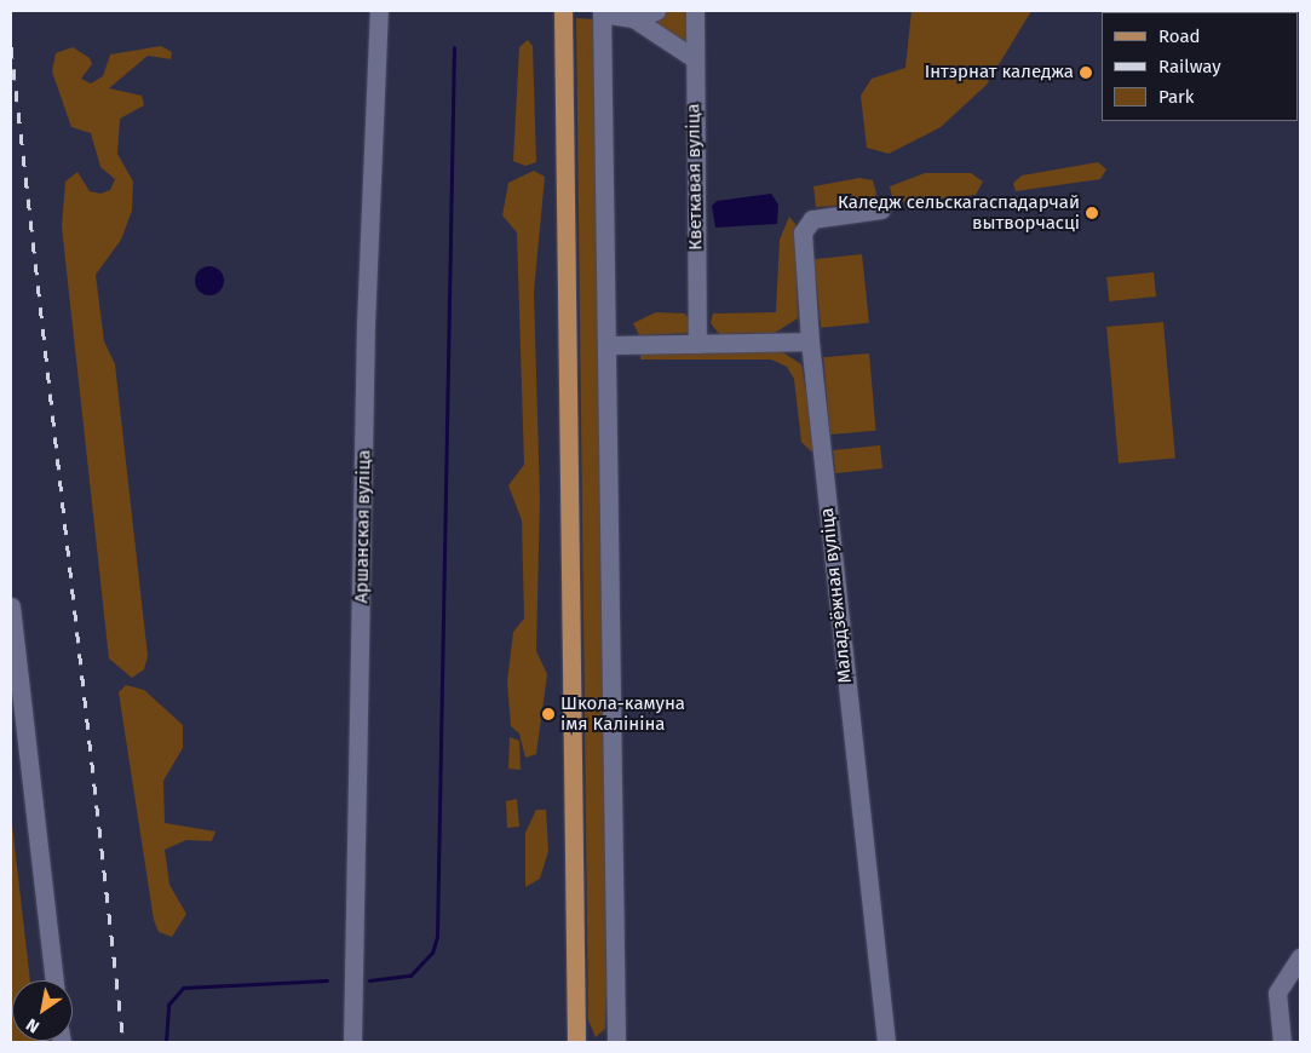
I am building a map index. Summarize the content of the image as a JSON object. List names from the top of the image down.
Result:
{
  "streets": {
    "street": ["Кветкавая вуліца", "Аршанская вуліца", "Маладзёжная вуліца"]
  },
  "places": ["Інтэрнат каледжа", "Каледж сельскагаспадарчай вытворчасці", "Школа-камуна імя Калініна"],
  "legend": ["Road", "Railway", "Park"],
  "north": "bottom left"
}
